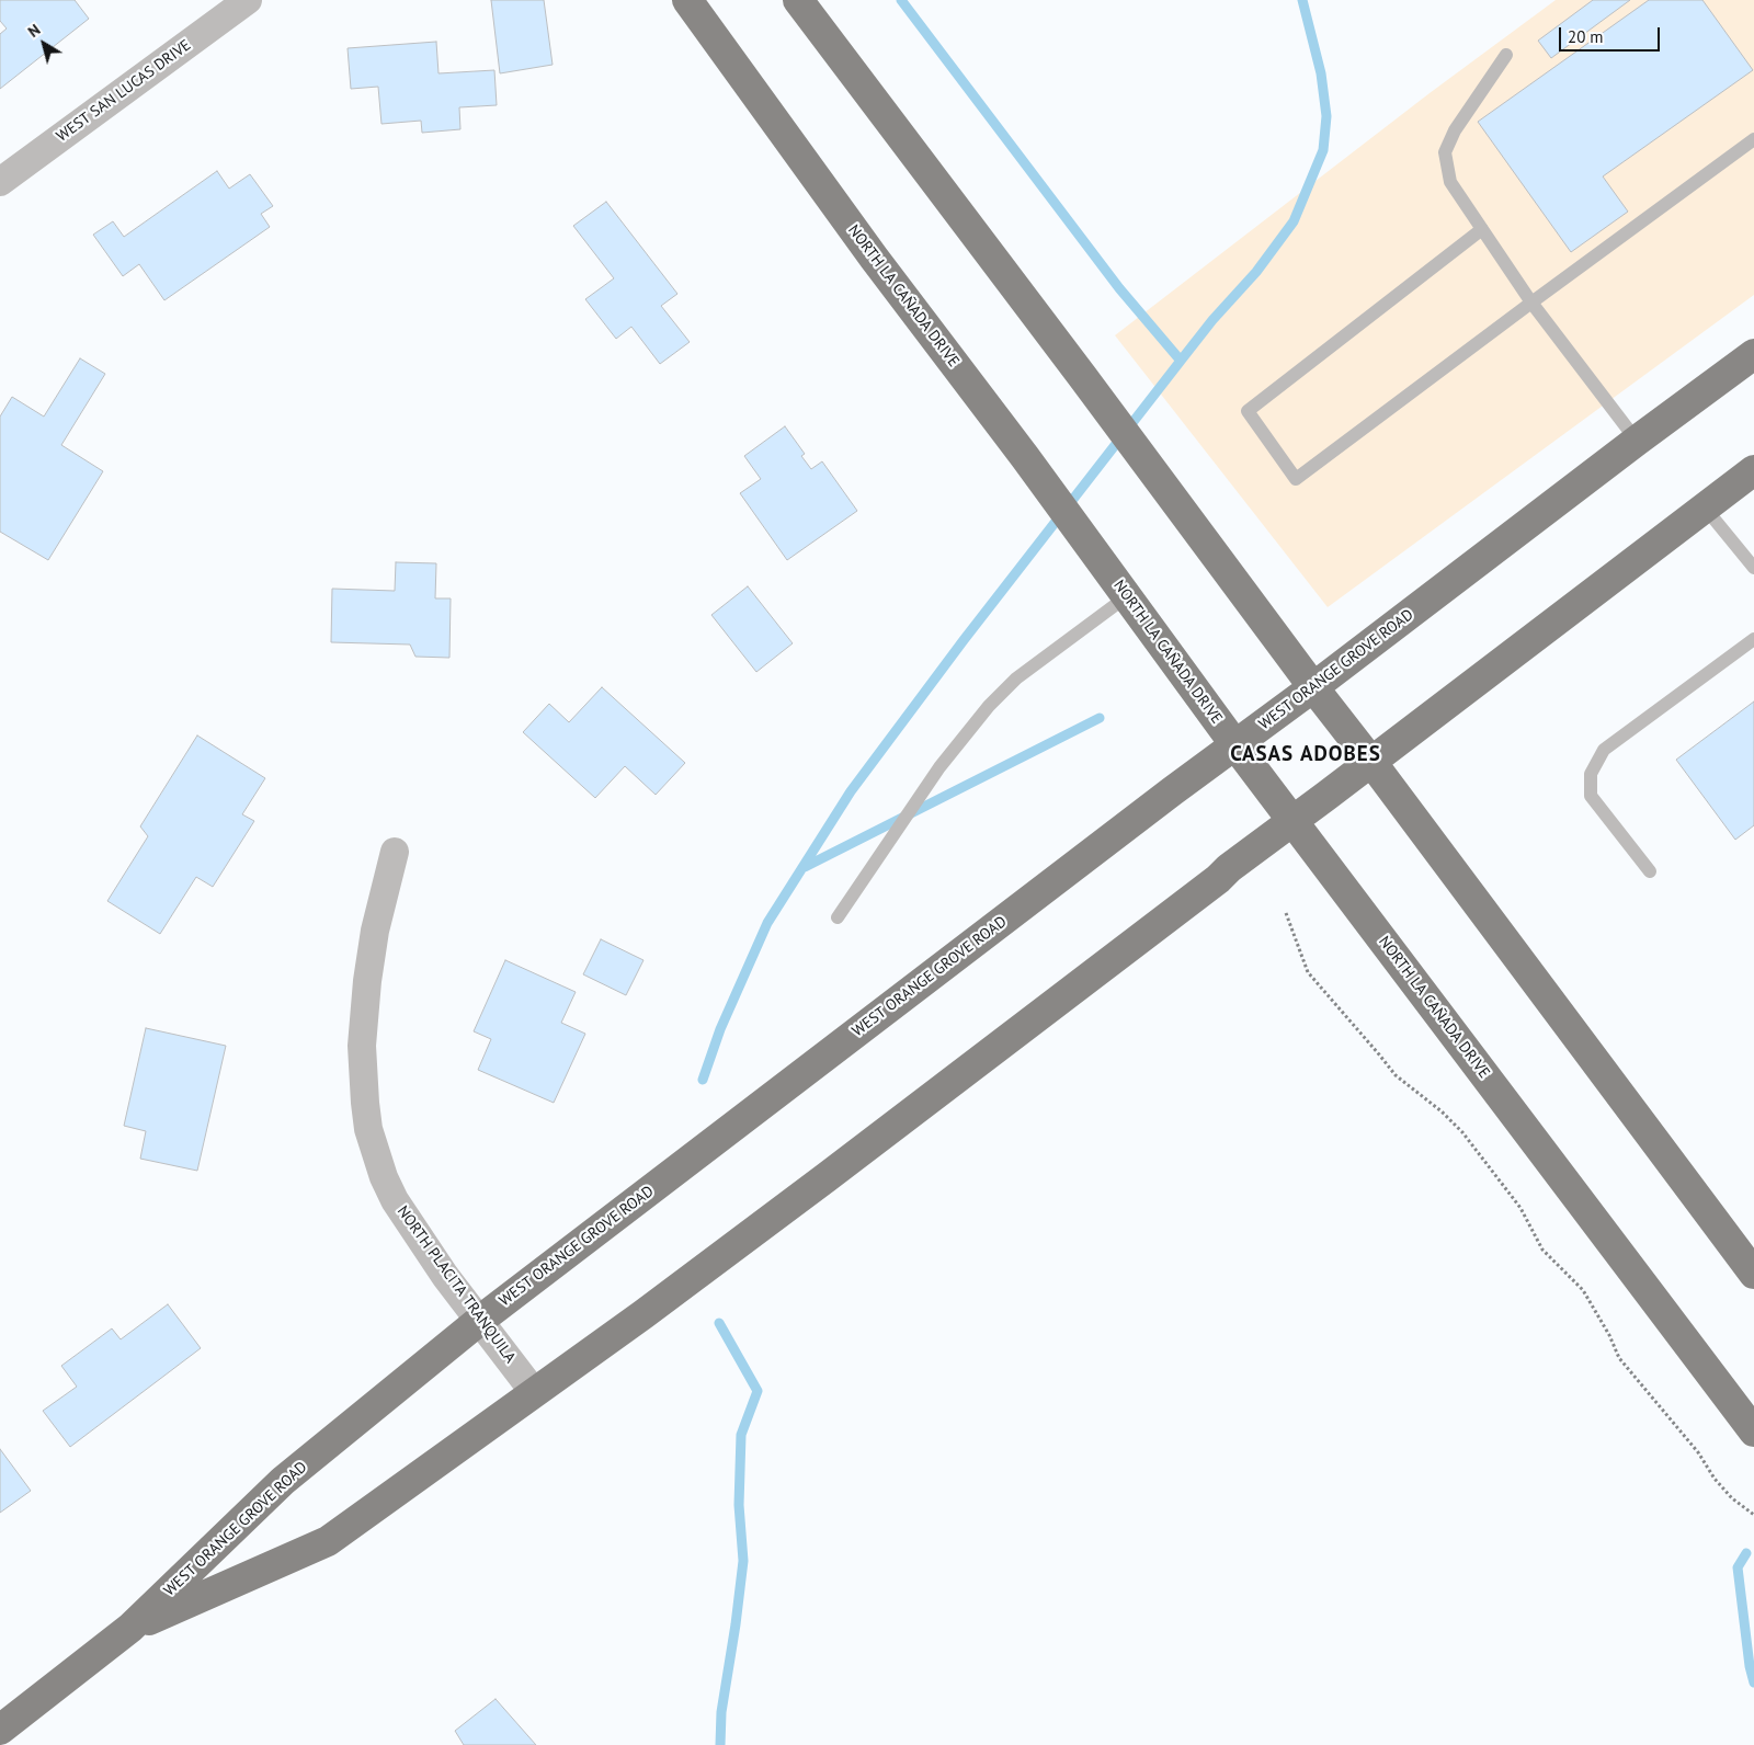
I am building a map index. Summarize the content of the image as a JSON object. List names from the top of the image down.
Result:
{
  "streets": {
    "main road": ["NORTH LA CAÑADA DRIVE", "WEST ORANGE GROVE ROAD"],
    "street": ["WEST SAN LUCAS DRIVE", "NORTH PLACITA TRANQUILA"]
  },
  "crossings": [
    ["NORTH LA CAÑADA DRIVE", "WEST ORANGE GROVE ROAD"],
    ["WEST ORANGE GROVE ROAD", "NORTH PLACITA TRANQUILA"]
  ],
  "districts": ["CASAS ADOBES"],
  "scale_bar": "20 m",
  "north": "top left"
}
